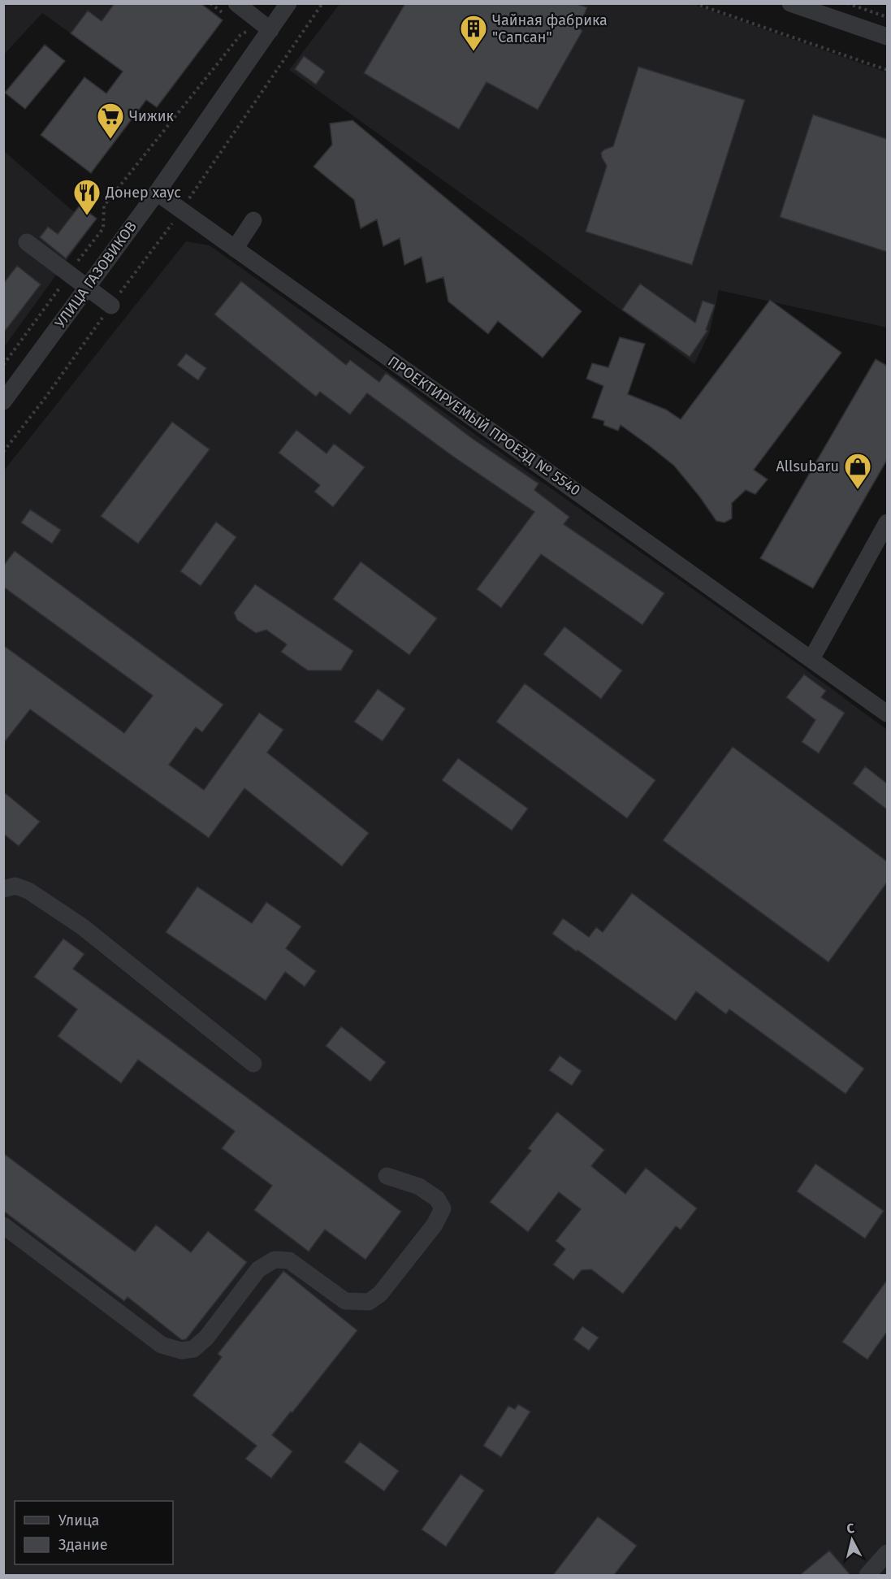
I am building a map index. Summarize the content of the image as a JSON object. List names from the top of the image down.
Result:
{
  "streets": {
    "street": ["УЛИЦА ГАЗОВИКОВ", "ПРОЕКТИРУЕМЫЙ ПРОЕЗД № 5540"]
  },
  "crossings": [
    ["УЛИЦА ГАЗОВИКОВ", "ПРОЕКТИРУЕМЫЙ ПРОЕЗД № 5540"]
  ],
  "places": {
    "building": ["Чайная фабрика \"Сапсан\""],
    "supermarket": ["Чижик"],
    "restaurant": ["Донер хаус"],
    "shop": ["Allsubaru"]
  },
  "legend": ["Улица", "Здание"],
  "north": "top"
}
